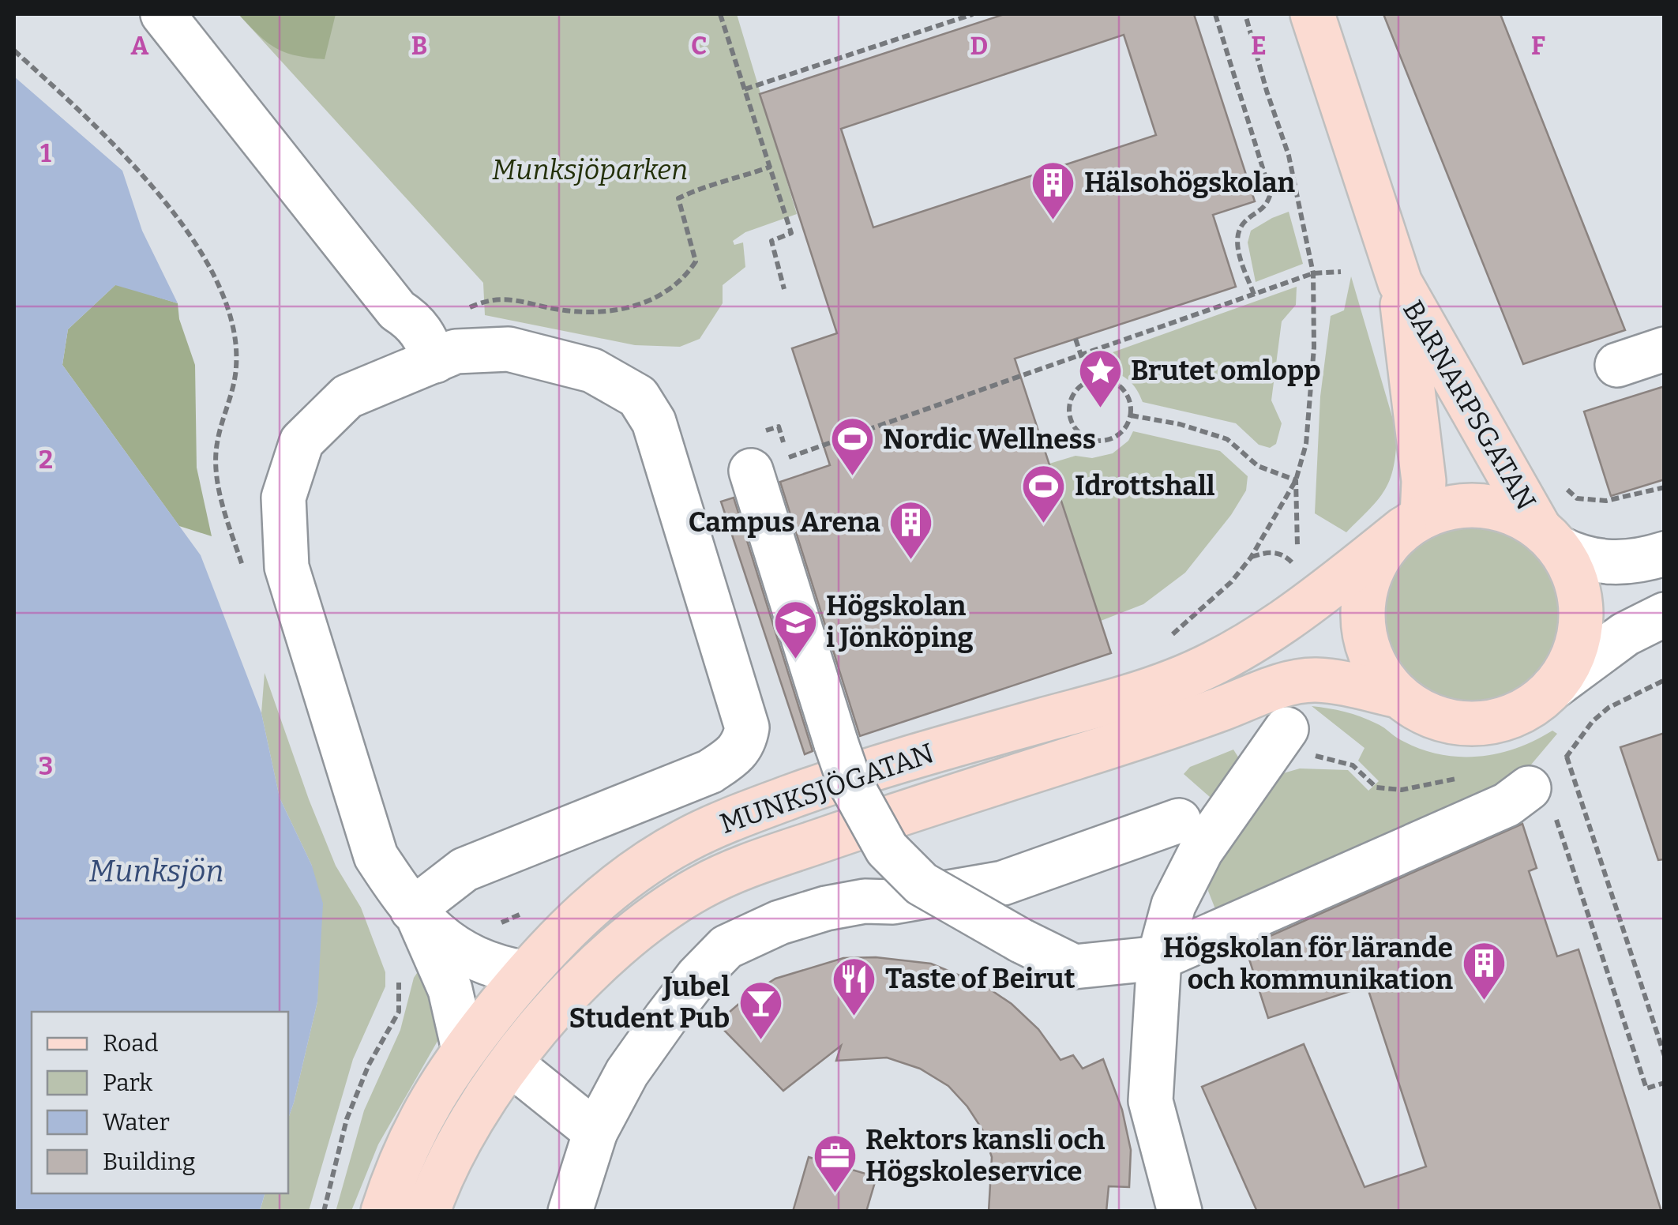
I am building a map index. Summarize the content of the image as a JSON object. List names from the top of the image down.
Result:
{
  "streets": {
    "main road": ["BARNARPSGATAN", "MUNKSJÖGATAN"]
  },
  "crossings": [
    ["BARNARPSGATAN", "MUNKSJÖGATAN"]
  ],
  "water": ["Munksjön"],
  "parks": ["Munksjöparken"],
  "places": {
    "building": ["Hälsohögskolan", "Campus Arena", "Högskolan för lärande och kommunikation"],
    "place": ["Brutet omlopp"],
    "sports": ["Nordic Wellness", "Idrottshall"],
    "school or university": ["Högskolan i Jönköping"],
    "restaurant": ["Taste of Beirut"],
    "bar": ["Jubel Student Pub"],
    "office": ["Rektors kansli och Högskoleservice"]
  },
  "legend": [
    "Road",
    "Park",
    "Water",
    "Building"
  ],
  "grid": {
    "columns": [
      "A",
      "B",
      "C",
      "D",
      "E",
      "F"
    ],
    "rows": ["1", "2", "3"]
  }
}
